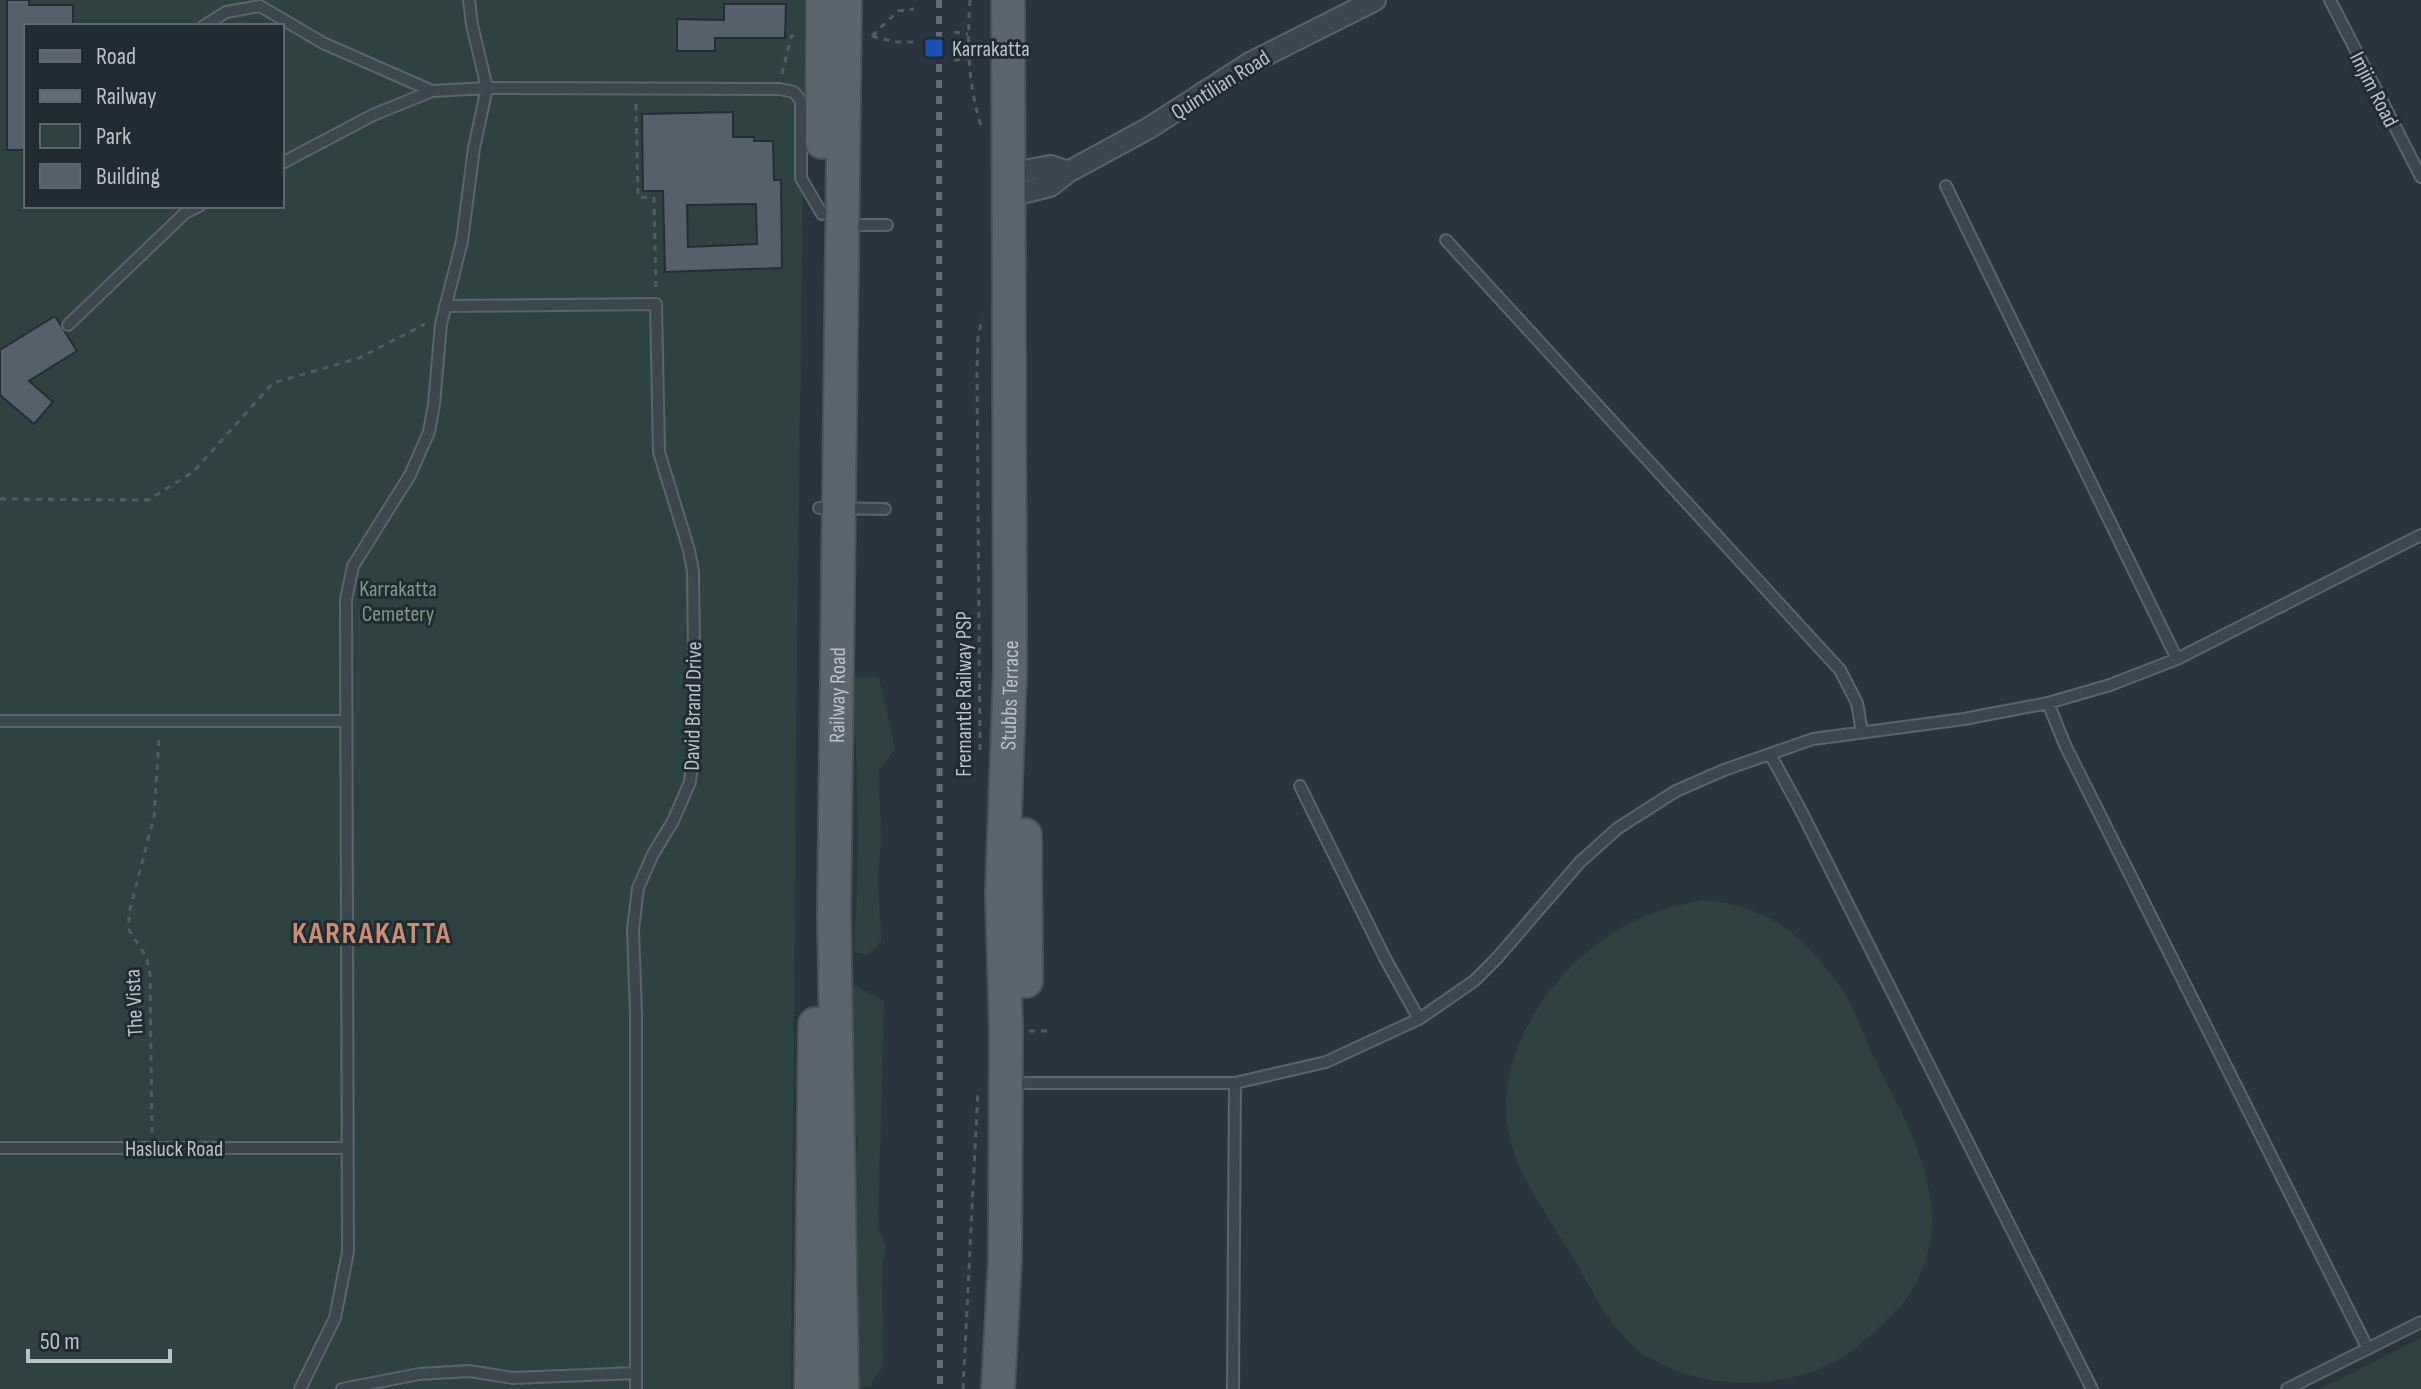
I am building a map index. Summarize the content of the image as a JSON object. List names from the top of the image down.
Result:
{
  "streets": {
    "main road": ["Railway Road", "Stubbs Terrace"],
    "street": ["Quintilian Road"],
    "lane": ["Imjim Road", "David Brand Drive", "Hasluck Road"],
    "path": ["Fremantle Railway PSP", "The Vista"]
  },
  "crossings": [
    ["Quintilian Road", "Stubbs Terrace"],
    ["The Vista", "Hasluck Road"]
  ],
  "districts": ["KARRAKATTA"],
  "parks": ["Karrakatta Cemetery"],
  "places": {
    "transit": ["Karrakatta"]
  },
  "legend": [
    "Road",
    "Railway",
    "Park",
    "Building"
  ],
  "scale_bar": "50 m"
}
